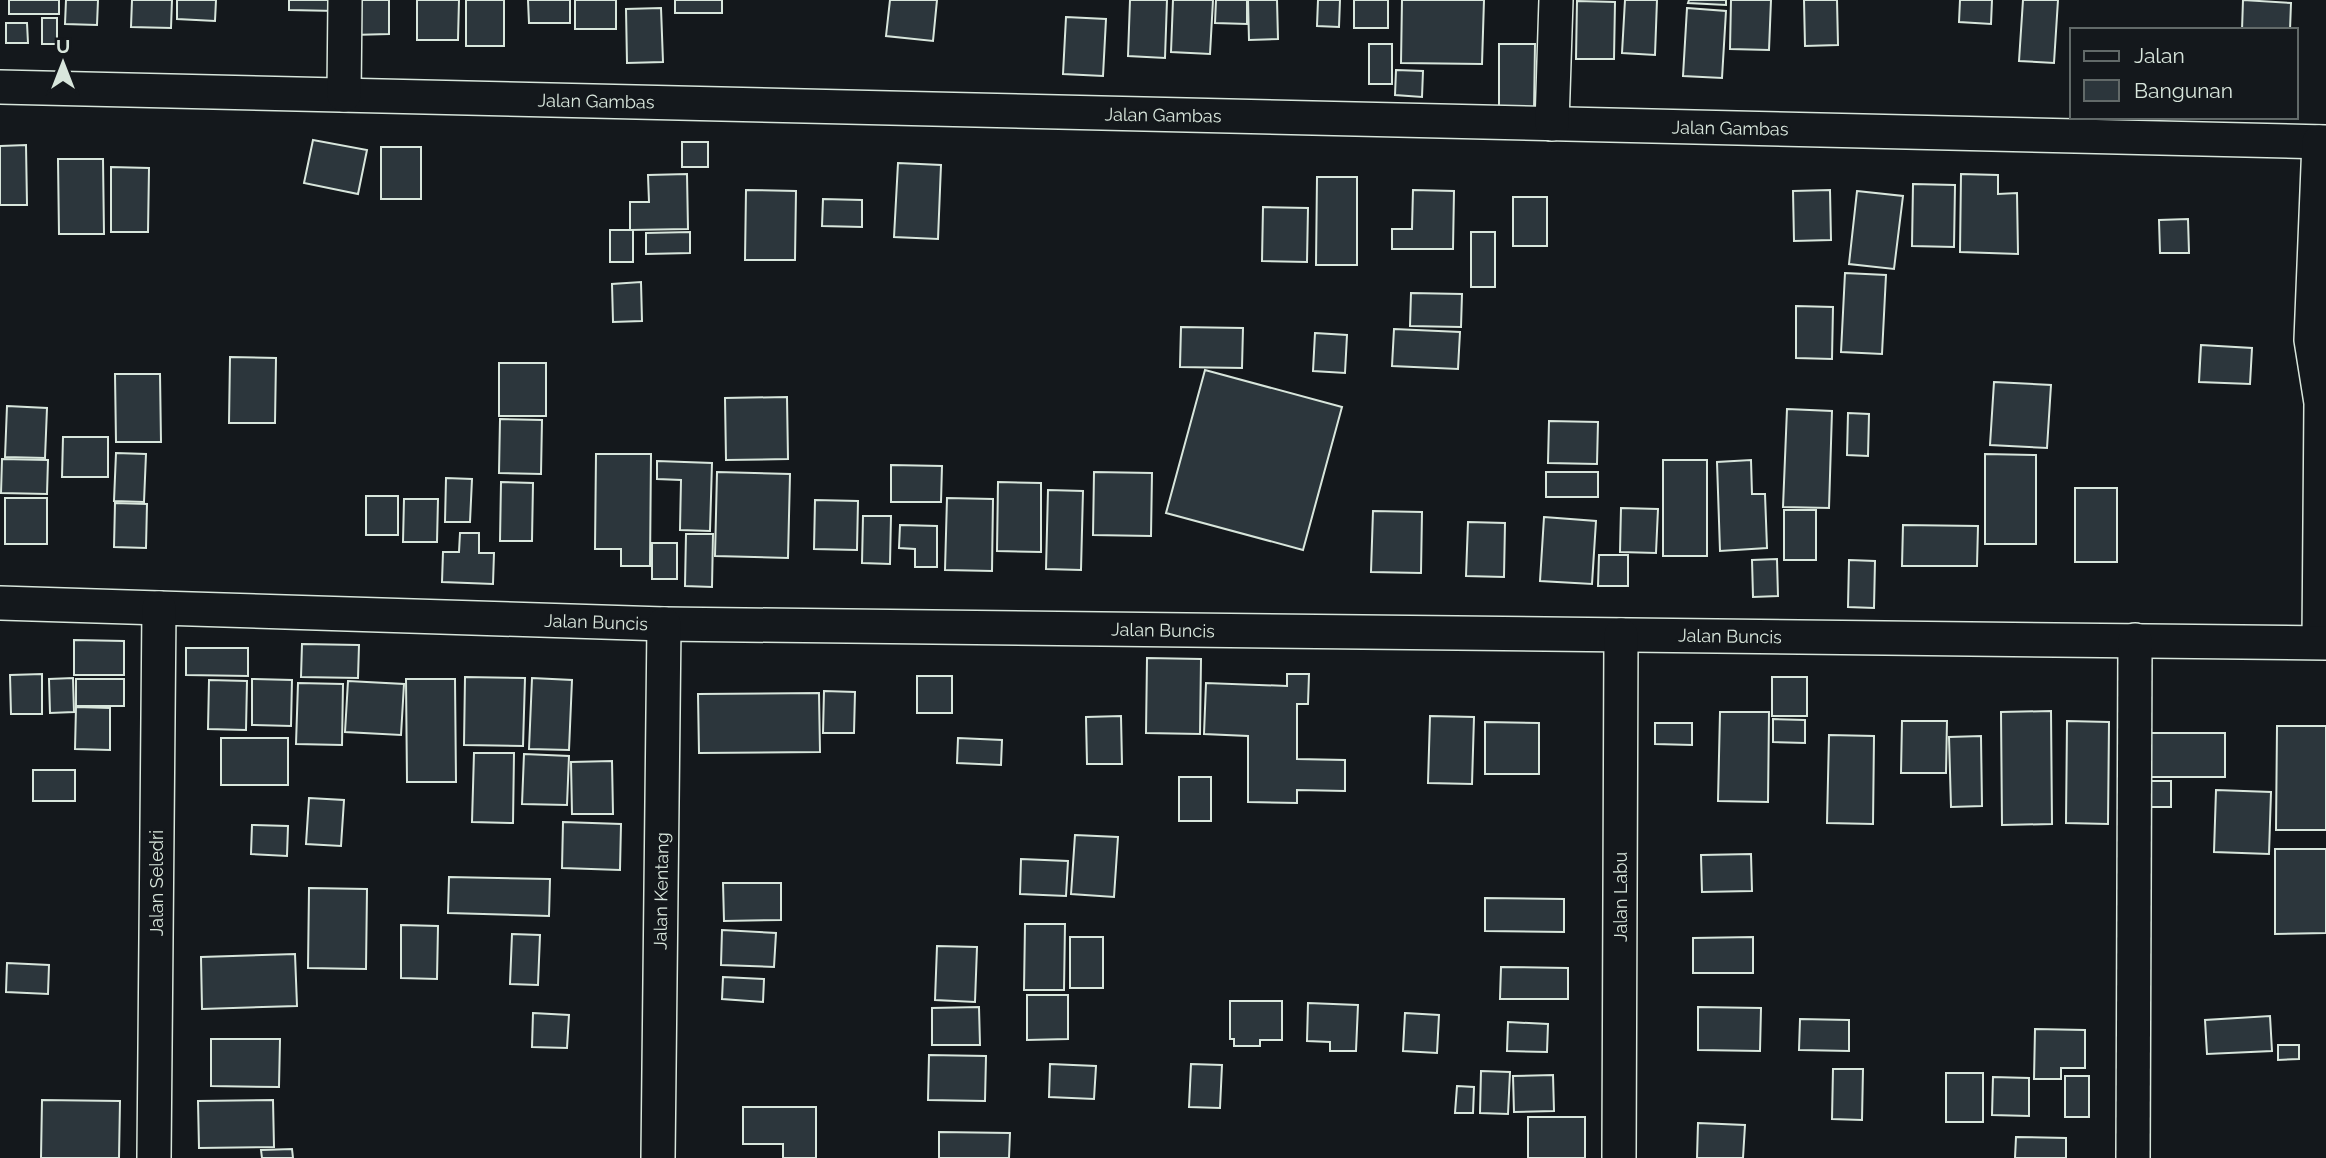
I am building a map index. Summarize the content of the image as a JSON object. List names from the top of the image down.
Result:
{
  "streets": {
    "street": [
      "Jalan Gambas",
      "Jalan Buncis",
      "Jalan Seledri",
      "Jalan Kentang",
      "Jalan Labu"
    ]
  },
  "crossings": [
    ["Jalan Buncis", "Jalan Seledri"],
    ["Jalan Buncis", "Jalan Kentang"],
    ["Jalan Buncis", "Jalan Labu"]
  ],
  "legend": ["Jalan", "Bangunan"],
  "north": "top"
}
